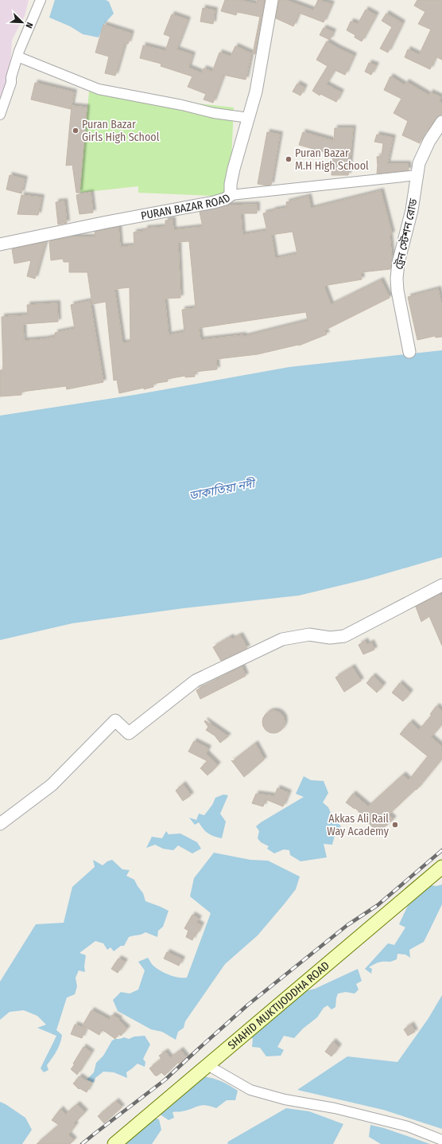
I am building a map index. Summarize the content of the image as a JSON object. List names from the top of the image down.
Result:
{
  "streets": {
    "main road": ["SHAHID MUKTIJODDHA ROAD"],
    "street": ["PURAN BAZAR ROAD", "ট্রেন স্টেশন রোড"]
  },
  "water": ["ডাকাতিয়া নদী"],
  "places": ["Puran Bazar Girls High School", "Puran Bazar M.H High School", "Akkas Ali Rail Way Academy"],
  "north": "bottom right"
}
